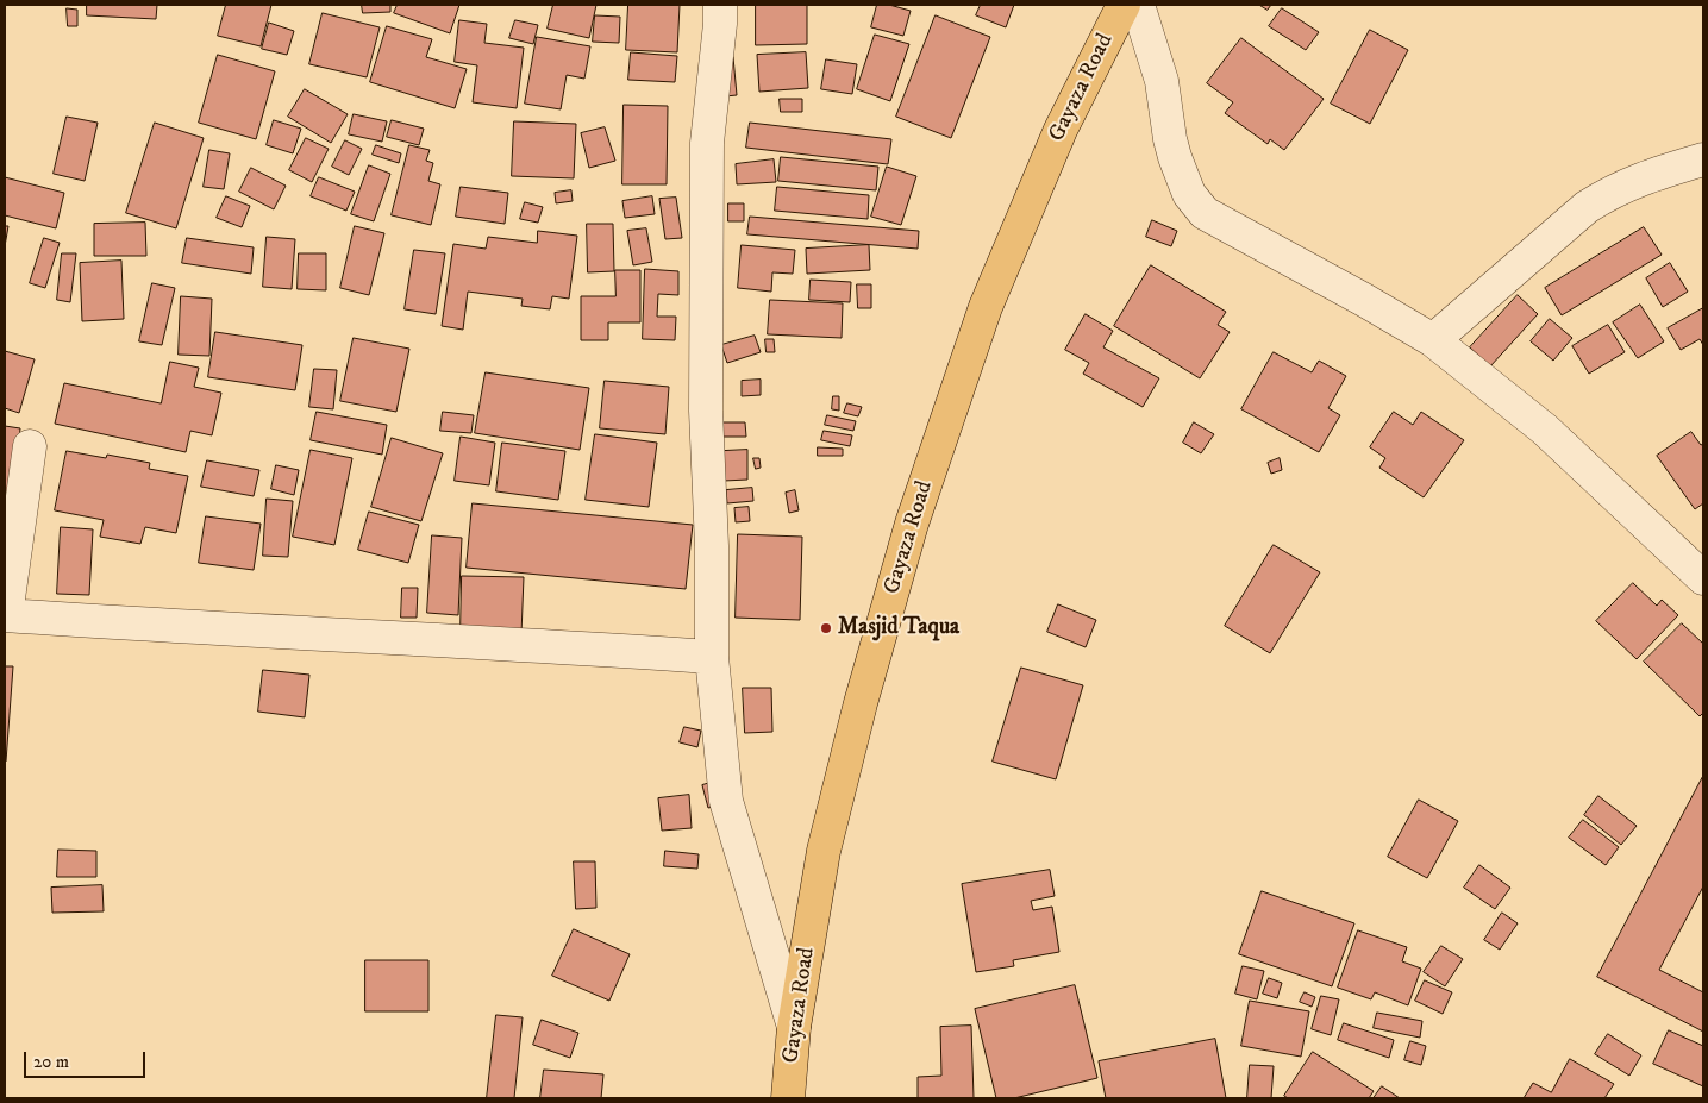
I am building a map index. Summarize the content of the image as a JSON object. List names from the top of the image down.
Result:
{
  "streets": {
    "main road": ["Gayaza Road"]
  },
  "places": ["Masjid Taqua"],
  "scale_bar": "20 m"
}
